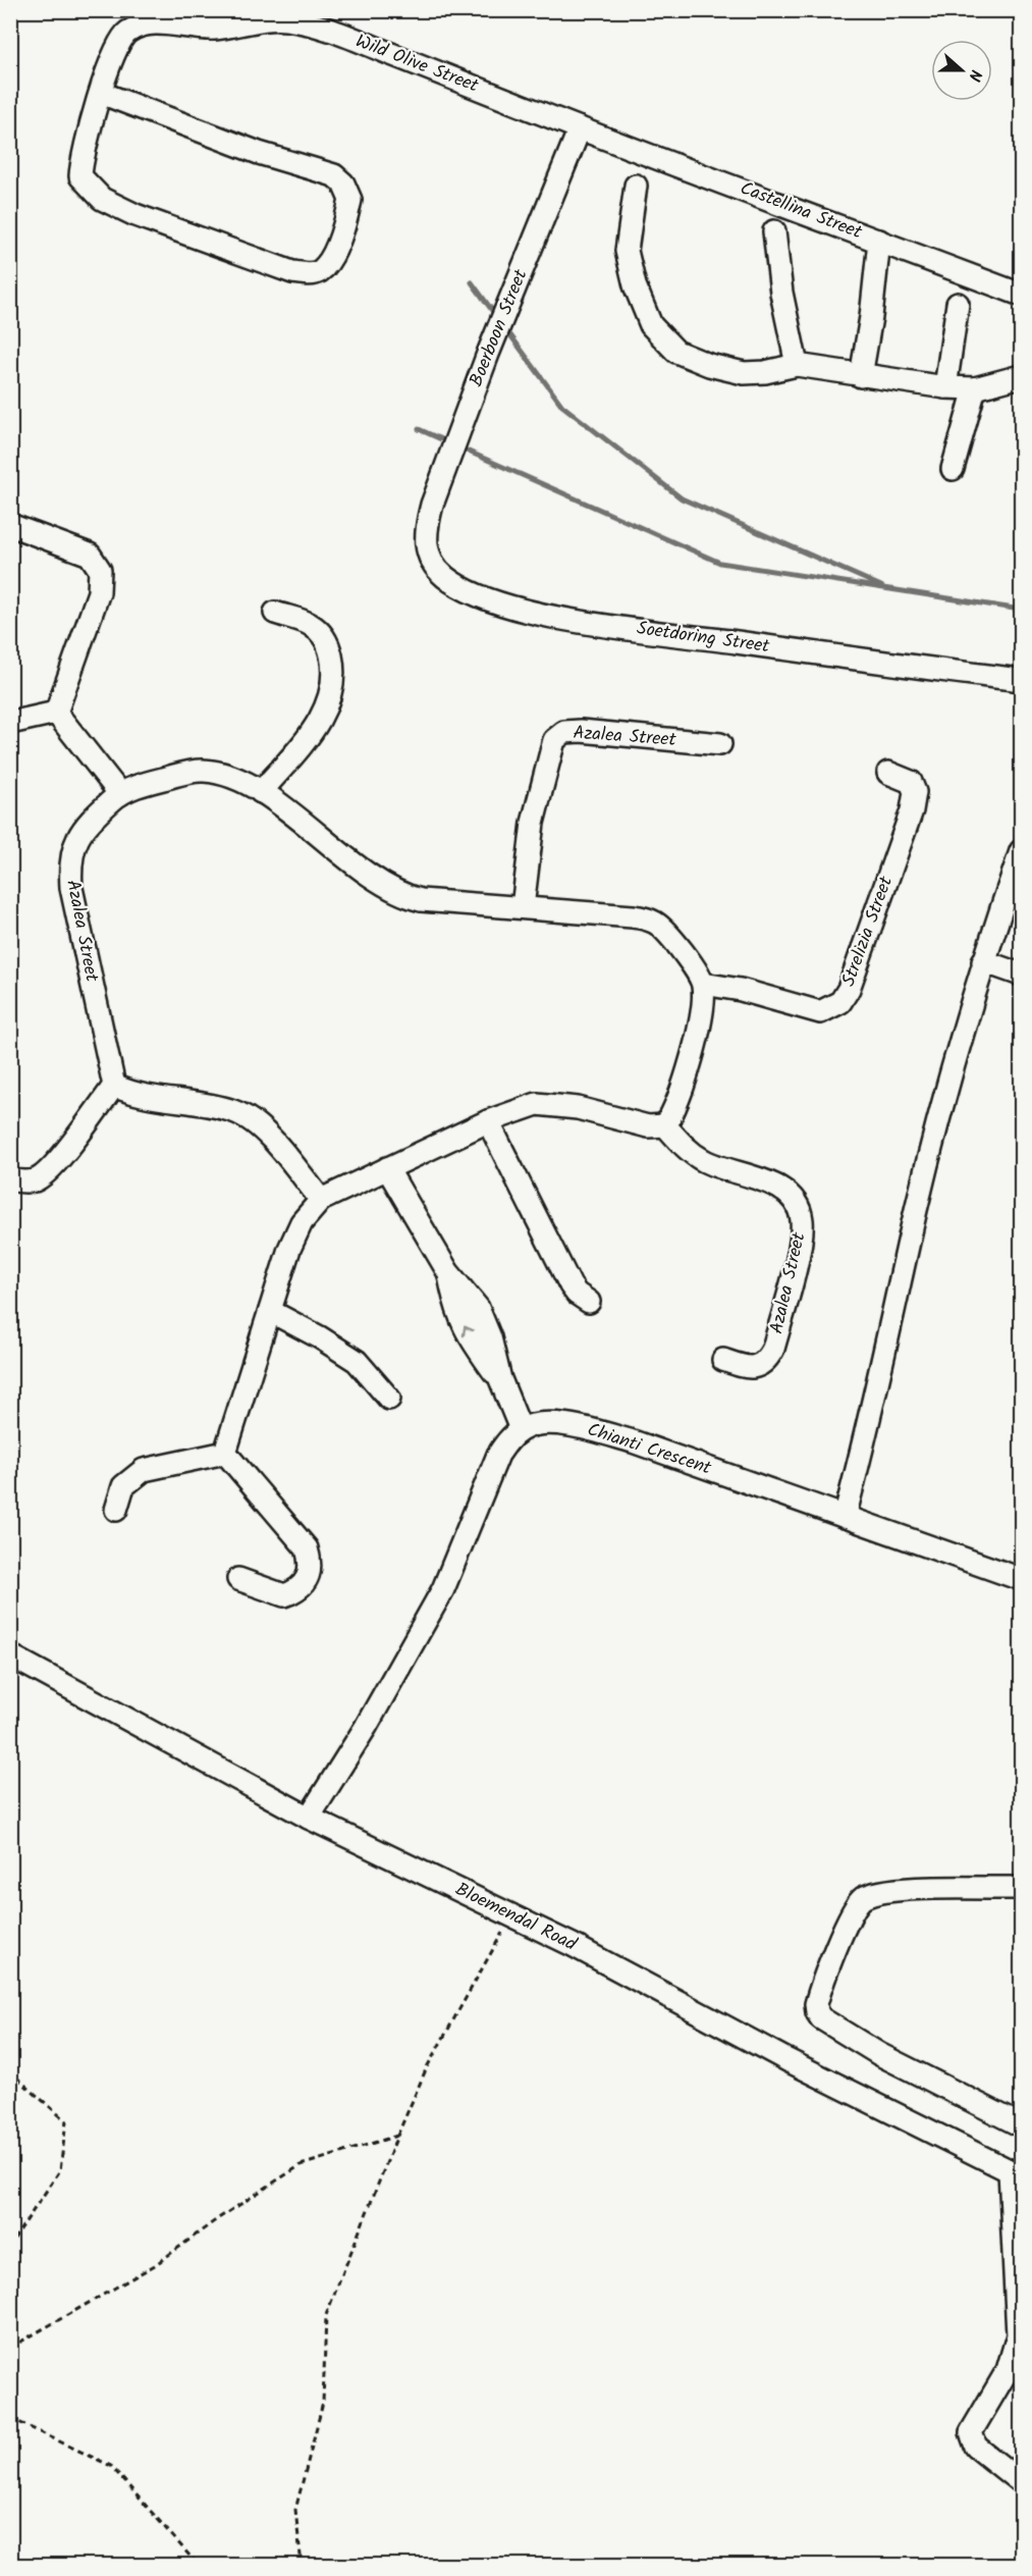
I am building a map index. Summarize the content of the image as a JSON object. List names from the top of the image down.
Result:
{
  "streets": {
    "street": [
      "Wild Olive Street",
      "Castellina Street",
      "Boerboon Street",
      "Soetdoring Street",
      "Azalea Street",
      "Strelizia Street",
      "Chianti Crescent",
      "Bloemendal Road"
    ]
  },
  "crossings": [
    ["Wild Olive Street", "Castellina Street"],
    ["Wild Olive Street", "Boerboon Street"],
    ["Castellina Street", "Boerboon Street"],
    ["Boerboon Street", "Soetdoring Street"],
    ["Azalea Street", "Strelizia Street"]
  ],
  "north": "right"
}
